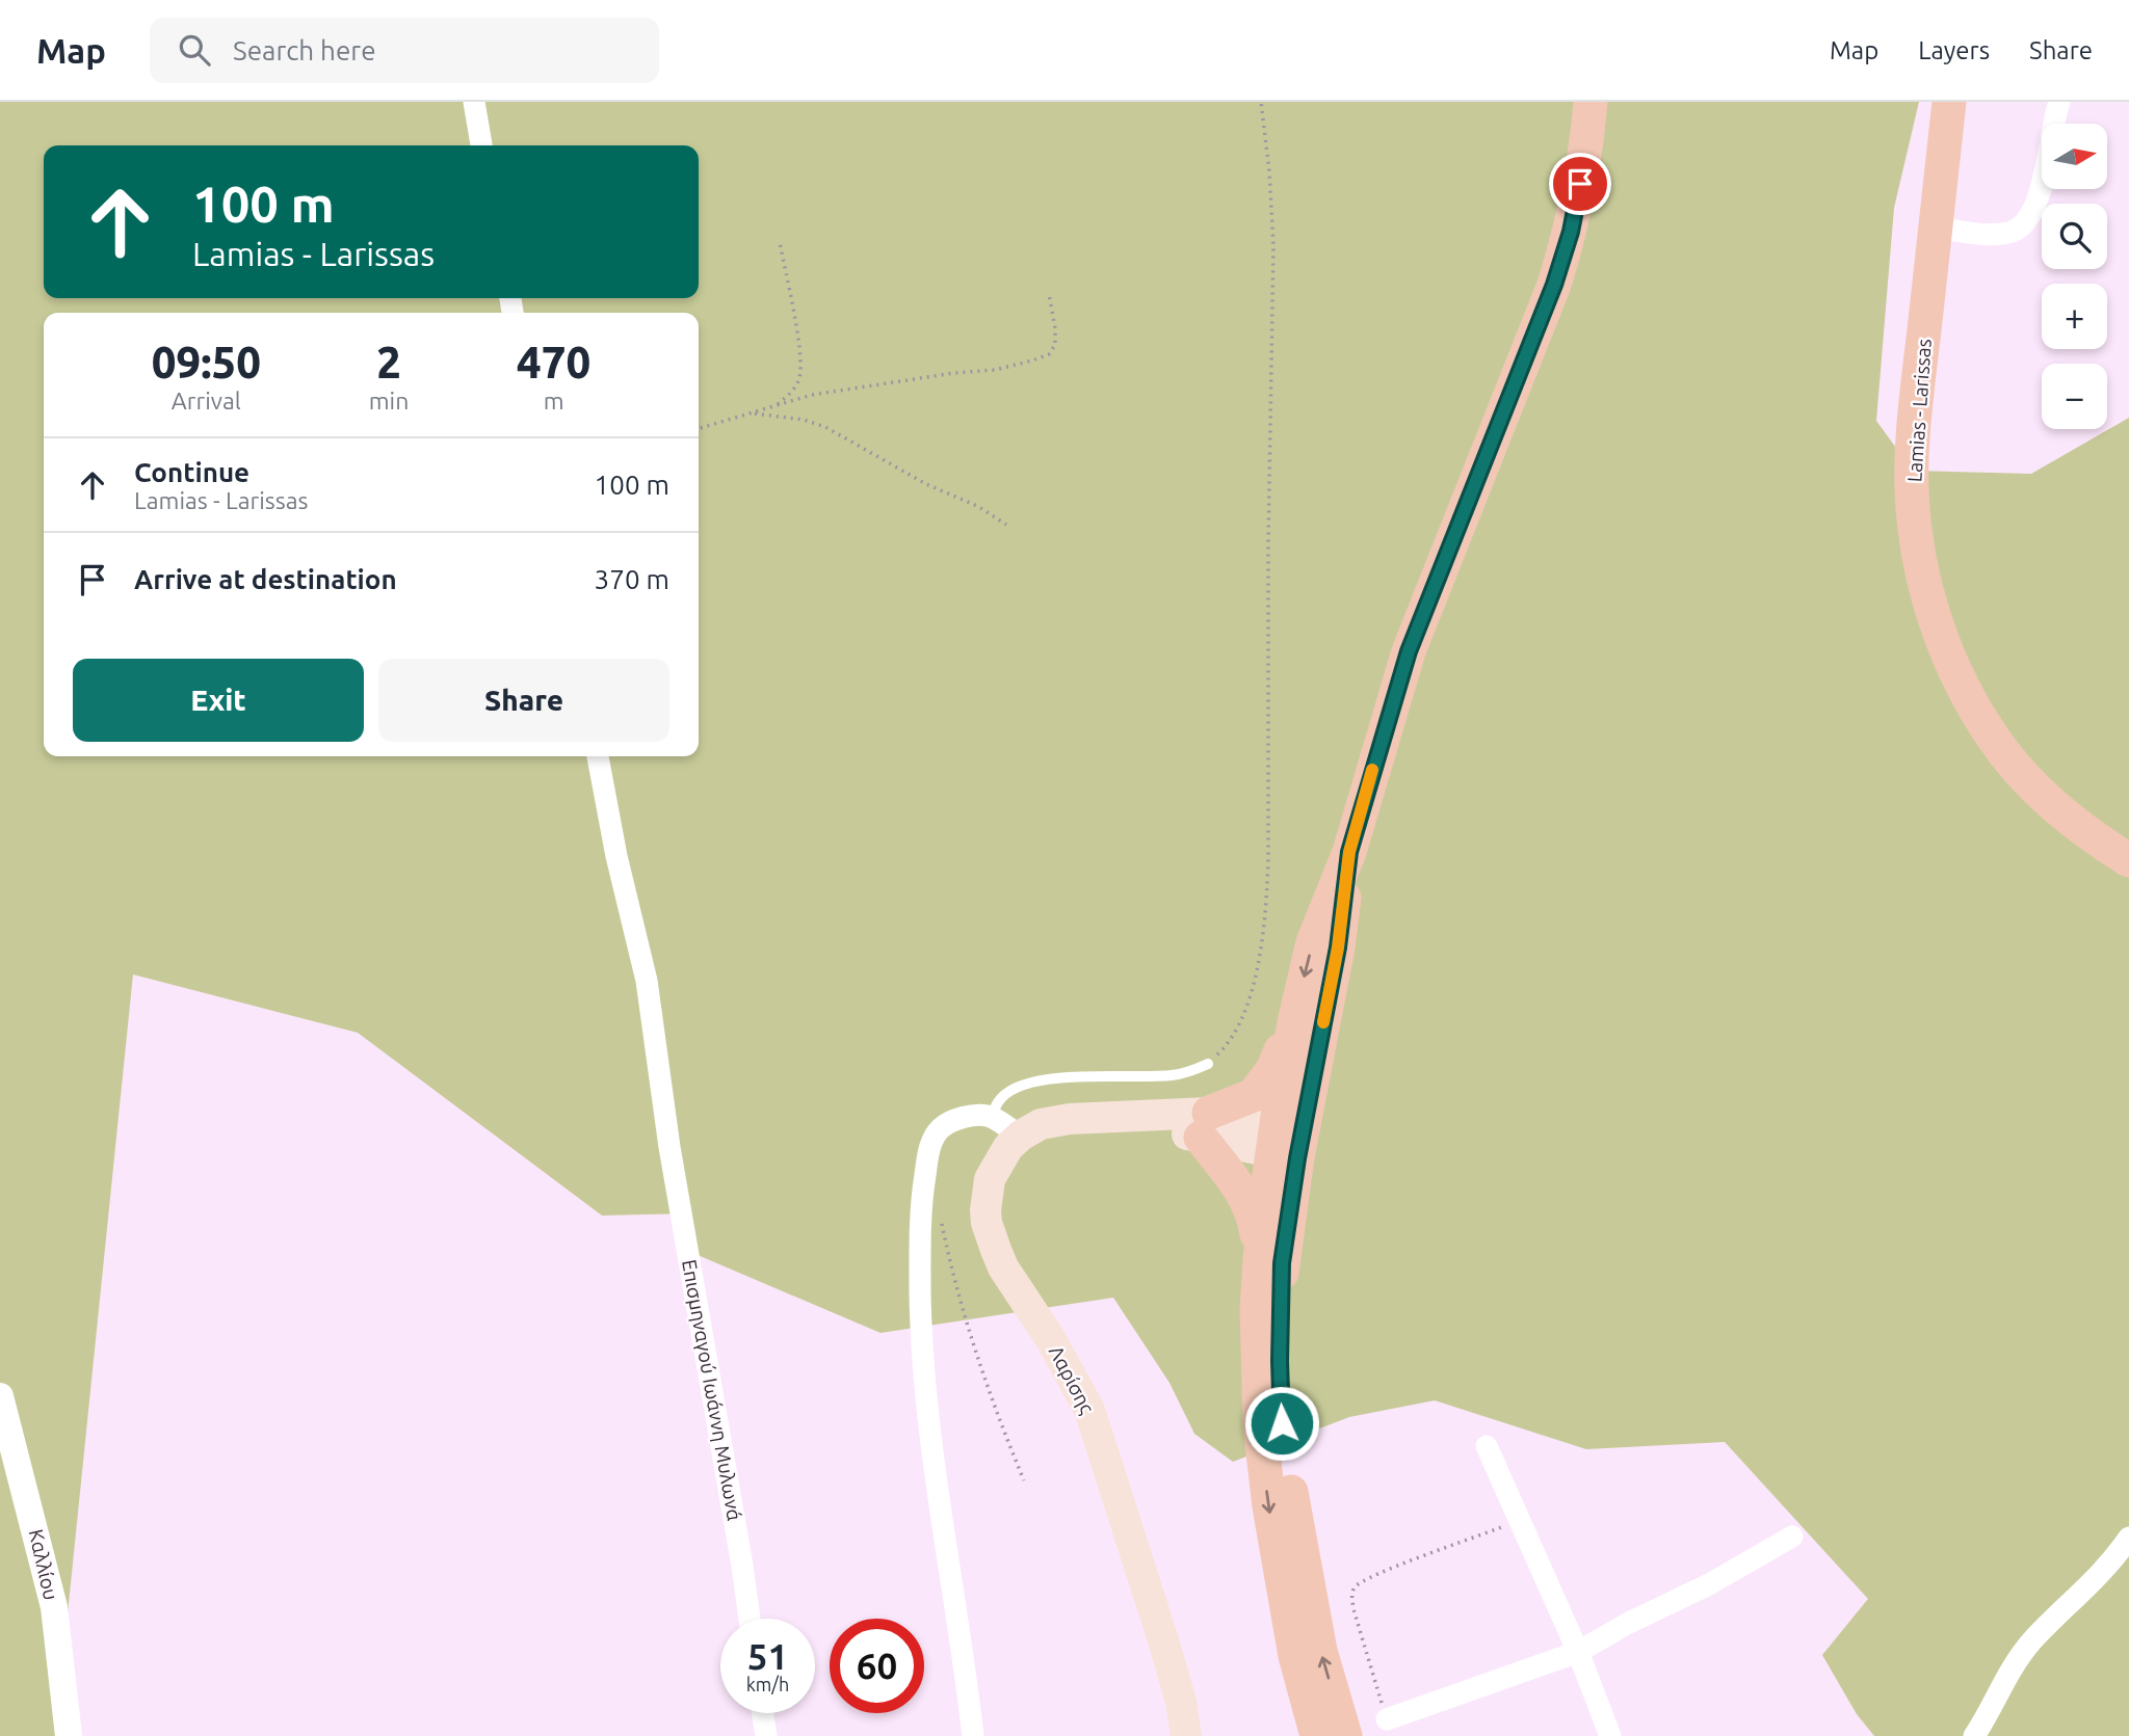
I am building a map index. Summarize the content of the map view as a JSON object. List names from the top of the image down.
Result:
{
  "streets": {
    "main road": ["Lamias - Larissas", "Λαρίσης"],
    "street": ["Επισμηναγού Ιωάννη Μυλωνά", "Καλλίου"]
  },
  "north": "right",
  "page": {
    "header": "Map",
    "search": "Search here",
    "nav": ["Map", "Layers", "Share"],
    "map_buttons": ["+", "−"],
    "turn": ["100 m", "Lamias - Larissas"],
    "eta": [
      "09:50",
      "Arrival",
      "2",
      "min",
      "470",
      "m"
    ],
    "list": [
      {
        "name": "Continue",
        "note": "Lamias - Larissas",
        "value": "100 m"
      },
      {
        "name": "Arrive at destination",
        "value": "370 m"
      }
    ],
    "buttons": ["Exit", "Share"],
    "speed": "51 km/h",
    "limit": "60"
  }
}
